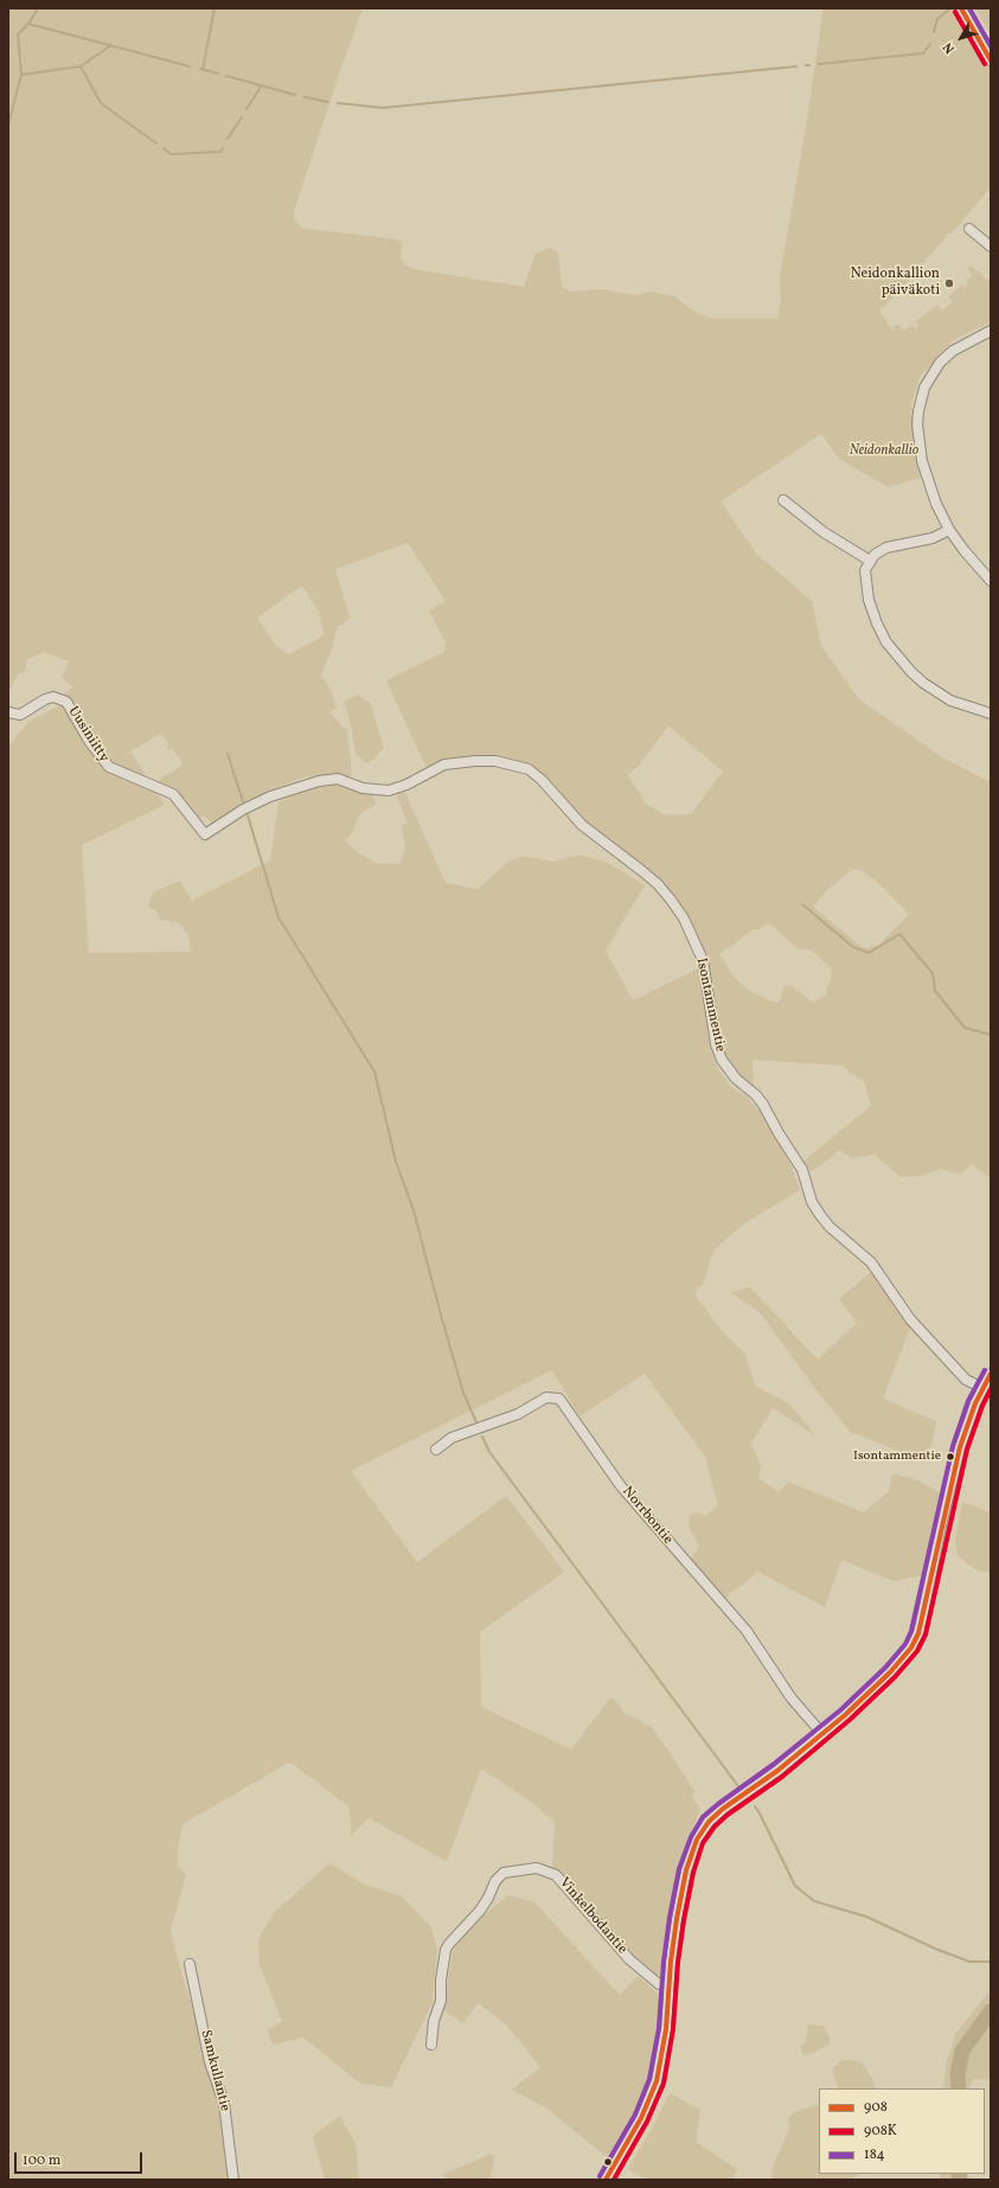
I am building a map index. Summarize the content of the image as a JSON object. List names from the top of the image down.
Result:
{
  "streets": {
    "street": [
      "Uusiniitty",
      "Isontammentie",
      "Norrbontie",
      "Vinkelbodantie",
      "Samkullantie"
    ]
  },
  "crossings": [
    ["Uusiniitty", "Isontammentie"]
  ],
  "parks": ["Neidonkallio"],
  "places": ["Neidonkallion päiväkoti", "Isontammentie"],
  "lines": ["transit line 908", "transit line 184", "transit line 908K"],
  "legend": ["908", "908K", "184"],
  "scale_bar": "100 m",
  "north": "bottom left"
}
